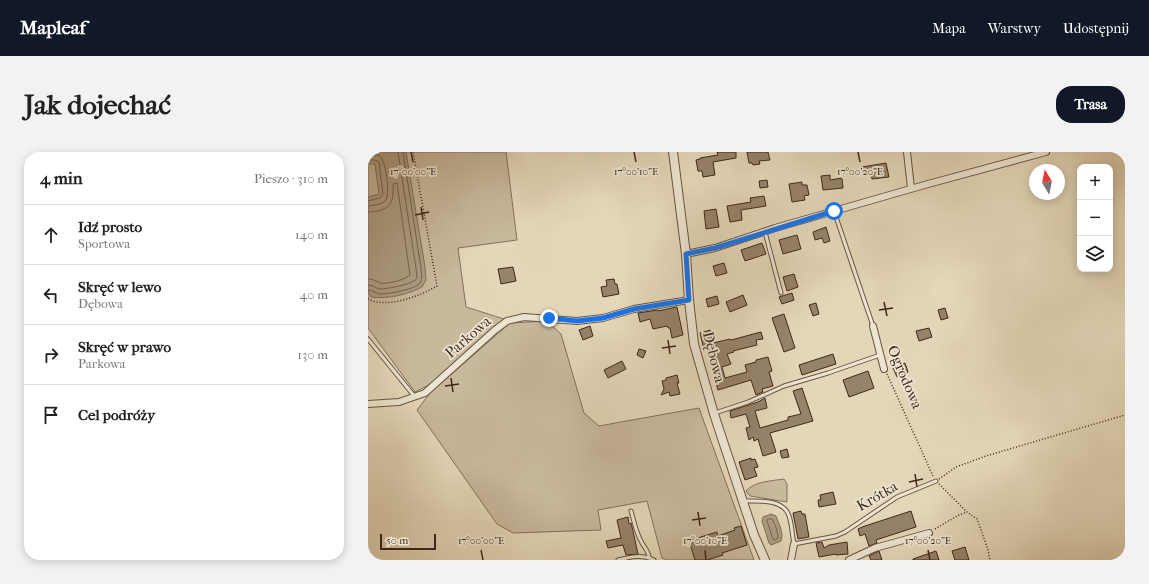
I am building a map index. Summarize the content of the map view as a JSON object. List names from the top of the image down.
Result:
{
  "streets": {
    "street": ["Parkowa", "Dębowa", "Ogrodowa"],
    "lane": ["Krótka"]
  },
  "crossings": [
    ["Parkowa", "Dębowa"],
    ["Ogrodowa", "Krótka"]
  ],
  "scale_bar": "50 m",
  "north": "top",
  "page": {
    "header": "Mapleaf",
    "nav": ["Mapa", "Warstwy", "Udostępnij"],
    "buttons": "Trasa",
    "title": "Jak dojechać",
    "heading": ["4 min", "Pieszo · 310 m"],
    "map_buttons": ["+", "−"],
    "list": [
      ["Idź prosto", "Sportowa", "140 m"],
      ["Skręć w lewo", "Dębowa", "40 m"],
      ["Skręć w prawo", "Parkowa", "130 m"],
      "Cel podróży"
    ],
    "scale": "50 m"
  },
  "coordinates": ["17°00'20\"E", "17°00'00\"E", "17°00'10\"E"]
}
